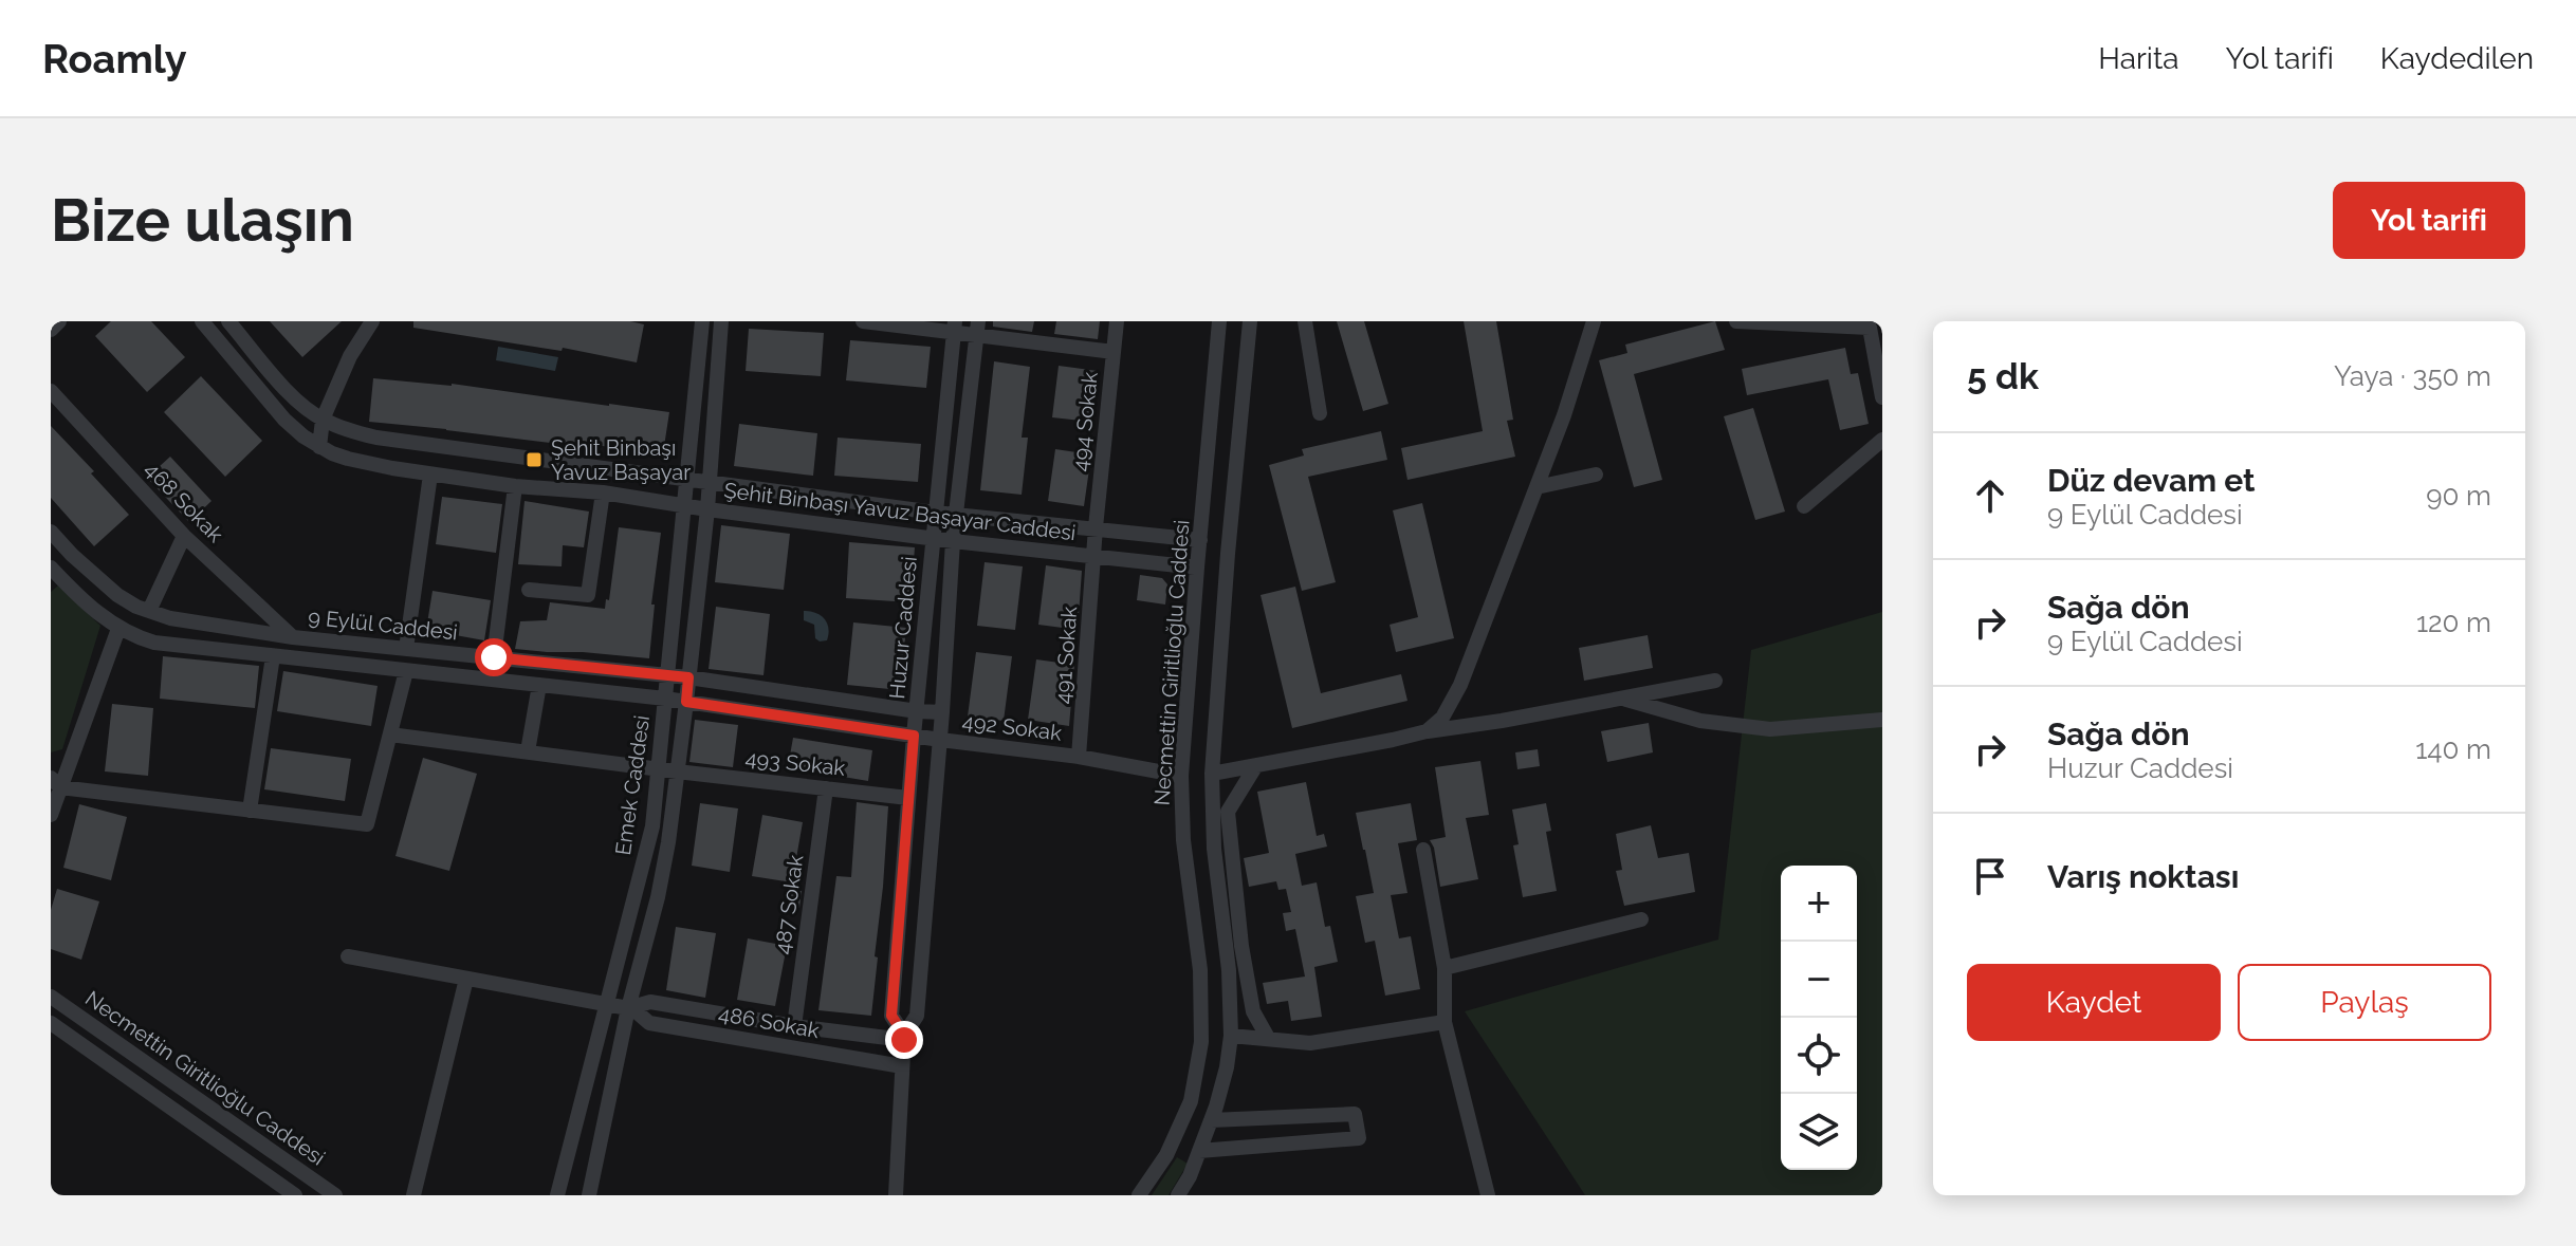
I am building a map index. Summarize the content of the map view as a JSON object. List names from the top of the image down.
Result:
{
  "streets": {
    "street": [
      "494 Sokak",
      "468 Sokak",
      "Şehit Binbaşı Yavuz Başayar Caddesi",
      "9 Eylül Caddesi",
      "Huzur Caddesi",
      "491 Sokak",
      "Necmettin Giritlioğlu Caddesi",
      "492 Sokak",
      "493 Sokak",
      "Emek Caddesi",
      "487 Sokak",
      "486 Sokak"
    ]
  },
  "crossings": [
    ["494 Sokak", "Şehit Binbaşı Yavuz Başayar Caddesi"],
    ["494 Sokak", "491 Sokak"],
    ["468 Sokak", "9 Eylül Caddesi"],
    ["Şehit Binbaşı Yavuz Başayar Caddesi", "Huzur Caddesi"],
    ["Şehit Binbaşı Yavuz Başayar Caddesi", "491 Sokak"],
    ["Şehit Binbaşı Yavuz Başayar Caddesi", "Necmettin Giritlioğlu Caddesi"],
    ["Şehit Binbaşı Yavuz Başayar Caddesi", "Emek Caddesi"],
    ["9 Eylül Caddesi", "Huzur Caddesi"],
    ["9 Eylül Caddesi", "492 Sokak"],
    ["9 Eylül Caddesi", "Emek Caddesi"],
    ["Huzur Caddesi", "492 Sokak"],
    ["Huzur Caddesi", "493 Sokak"],
    ["Huzur Caddesi", "486 Sokak"],
    ["491 Sokak", "492 Sokak"],
    ["Necmettin Giritlioğlu Caddesi", "492 Sokak"],
    ["493 Sokak", "Emek Caddesi"],
    ["493 Sokak", "487 Sokak"],
    ["Emek Caddesi", "486 Sokak"],
    ["487 Sokak", "486 Sokak"]
  ],
  "places": {
    "transit": ["Şehit Binbaşı Yavuz Başayar"]
  },
  "page": {
    "header": "Roamly",
    "nav": ["Harita", "Yol tarifi", "Kaydedilen"],
    "buttons": [
      "Yol tarifi",
      ["Kaydet", "Paylaş"]
    ],
    "title": "Bize ulaşın",
    "heading": ["5 dk", "Yaya · 350 m"],
    "list": [
      ["Düz devam et", "9 Eylül Caddesi", "90 m"],
      ["Sağa dön", "9 Eylül Caddesi", "120 m"],
      ["Sağa dön", "Huzur Caddesi", "140 m"],
      "Varış noktası"
    ],
    "map_buttons": ["+", "−"]
  }
}
